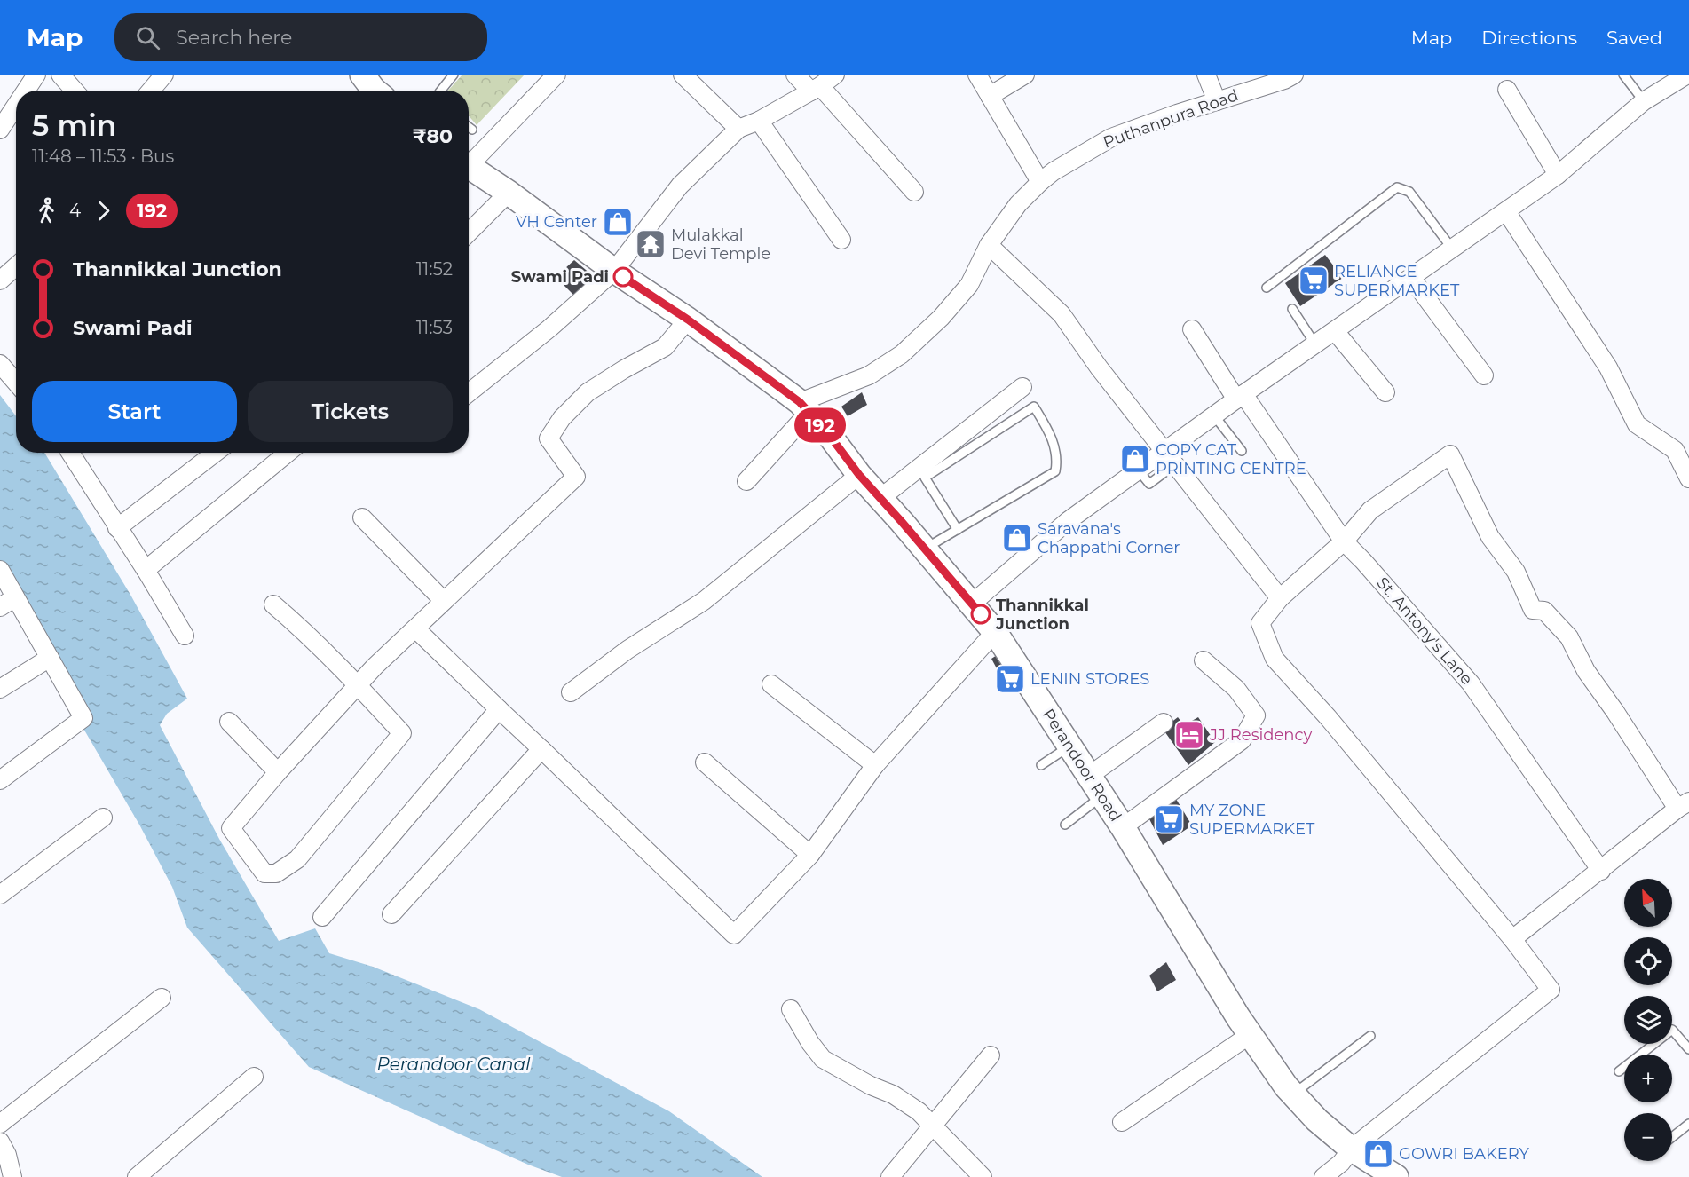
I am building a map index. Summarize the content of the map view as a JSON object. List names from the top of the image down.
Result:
{
  "streets": {
    "main road": ["Perandoor Road"],
    "street": ["Puthanpura Road", "St. Antony's Lane"]
  },
  "crossings": [
    ["Puthanpura Road", "Perandoor Road"]
  ],
  "water": ["Perandoor Canal"],
  "places": {
    "shop": [
      "VH Center",
      "COPY CAT PRINTING CENTRE",
      "Saravana's Chappathi Corner",
      "GOWRI BAKERY"
    ],
    "temple": ["Mulakkal Devi Temple"],
    "other": ["Swami Padi", "Thannikkal Junction"],
    "supermarket": ["RELIANCE SUPERMARKET", "LENIN STORES", "MY ZONE SUPERMARKET"],
    "hotel": ["JJ Residency"]
  },
  "lines": ["bus line 192"],
  "north": "top left",
  "page": {
    "header": "Map",
    "search": "Search here",
    "nav": ["Map", "Directions", "Saved"],
    "on_map": "192",
    "heading": ["5 min", "11:48 – 11:53 · Bus", "₹80"],
    "legs": ["4", "192"],
    "list": [
      {
        "name": "Thannikkal Junction",
        "value": "11:52"
      },
      {
        "name": "Swami Padi",
        "value": "11:53"
      }
    ],
    "buttons": ["Start", "Tickets"],
    "map_buttons": ["+", "−"]
  }
}
